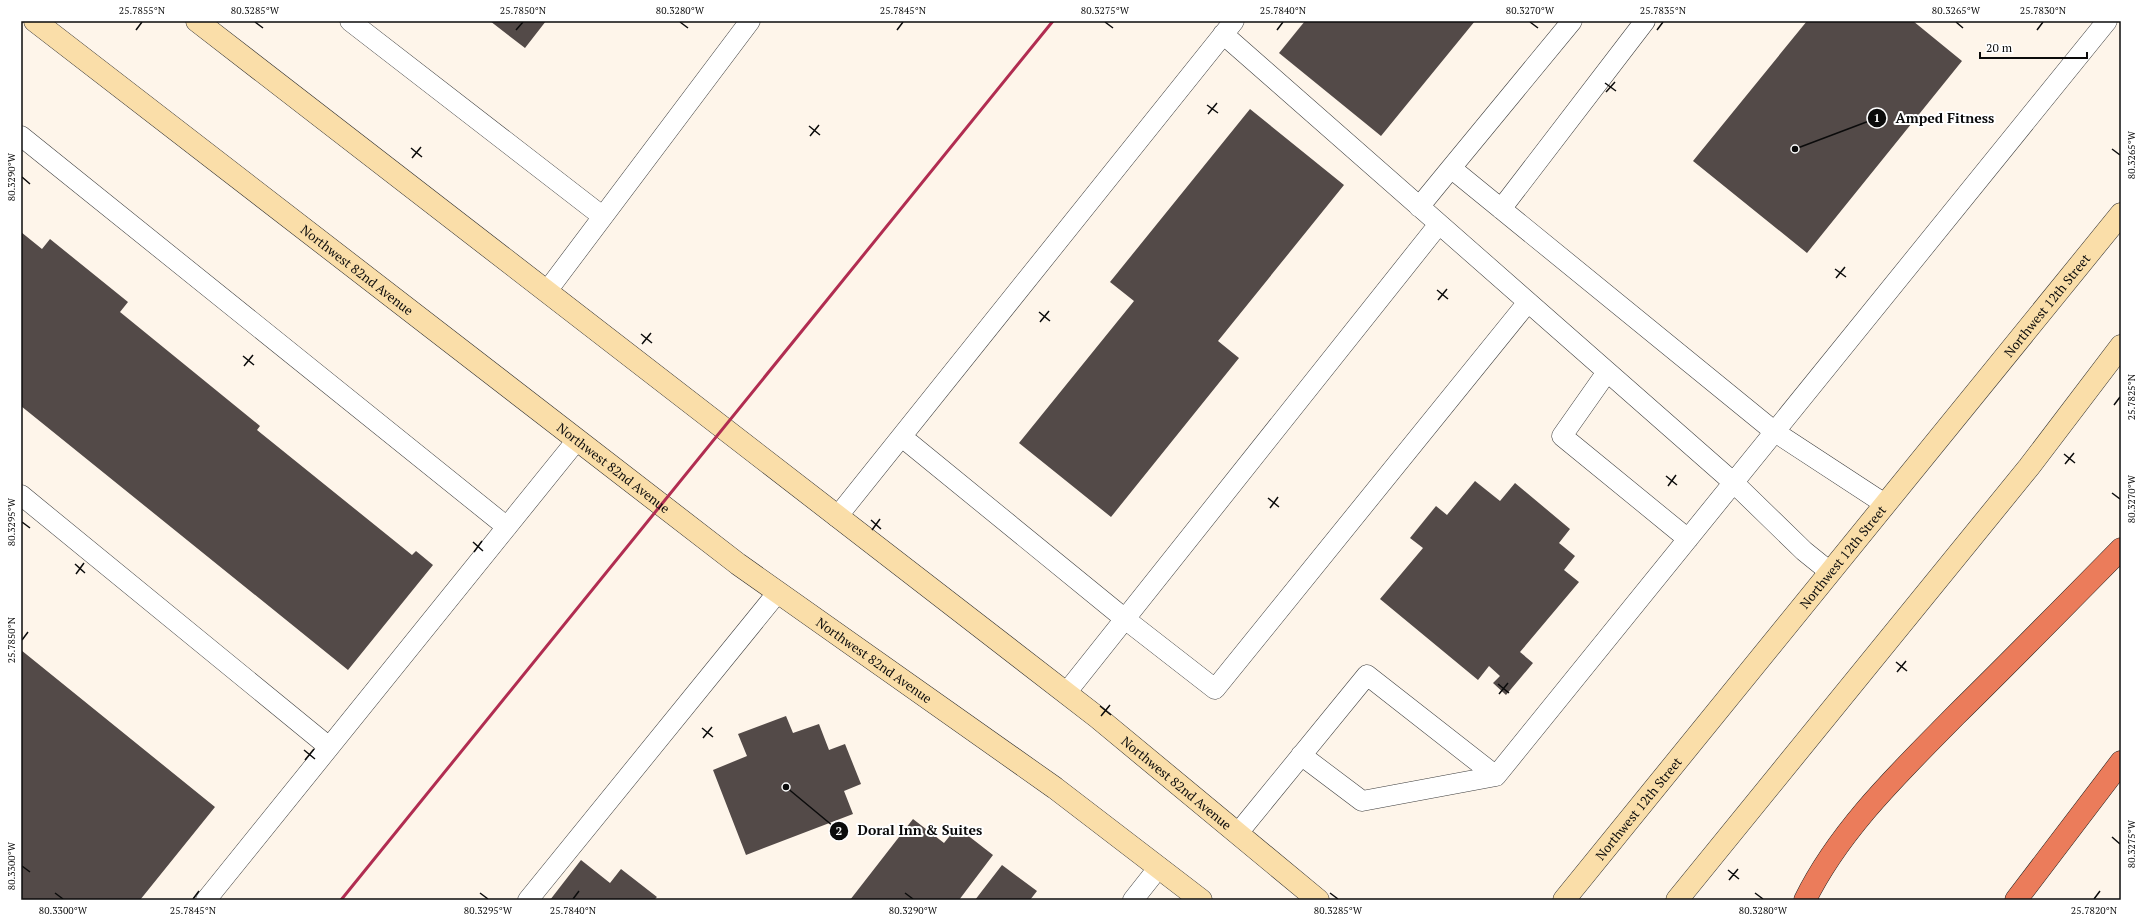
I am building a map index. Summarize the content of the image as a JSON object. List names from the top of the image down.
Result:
{
  "streets": {
    "street": ["Northwest 82nd Avenue", "Northwest 12th Street"]
  },
  "places": ["Amped Fitness", "Doral Inn & Suites"],
  "scale_bar": "20 m",
  "coordinates": [
    "25.7855°N",
    "80.3285°W",
    "25.7850°N",
    "80.3280°W",
    "25.7845°N",
    "80.3275°W",
    "25.7840°N",
    "80.3270°W",
    "25.7835°N",
    "80.3265°W",
    "25.7830°N",
    "80.3290°W",
    "25.7825°N",
    "80.3295°W",
    "80.3300°W",
    "25.7820°N"
  ]
}
